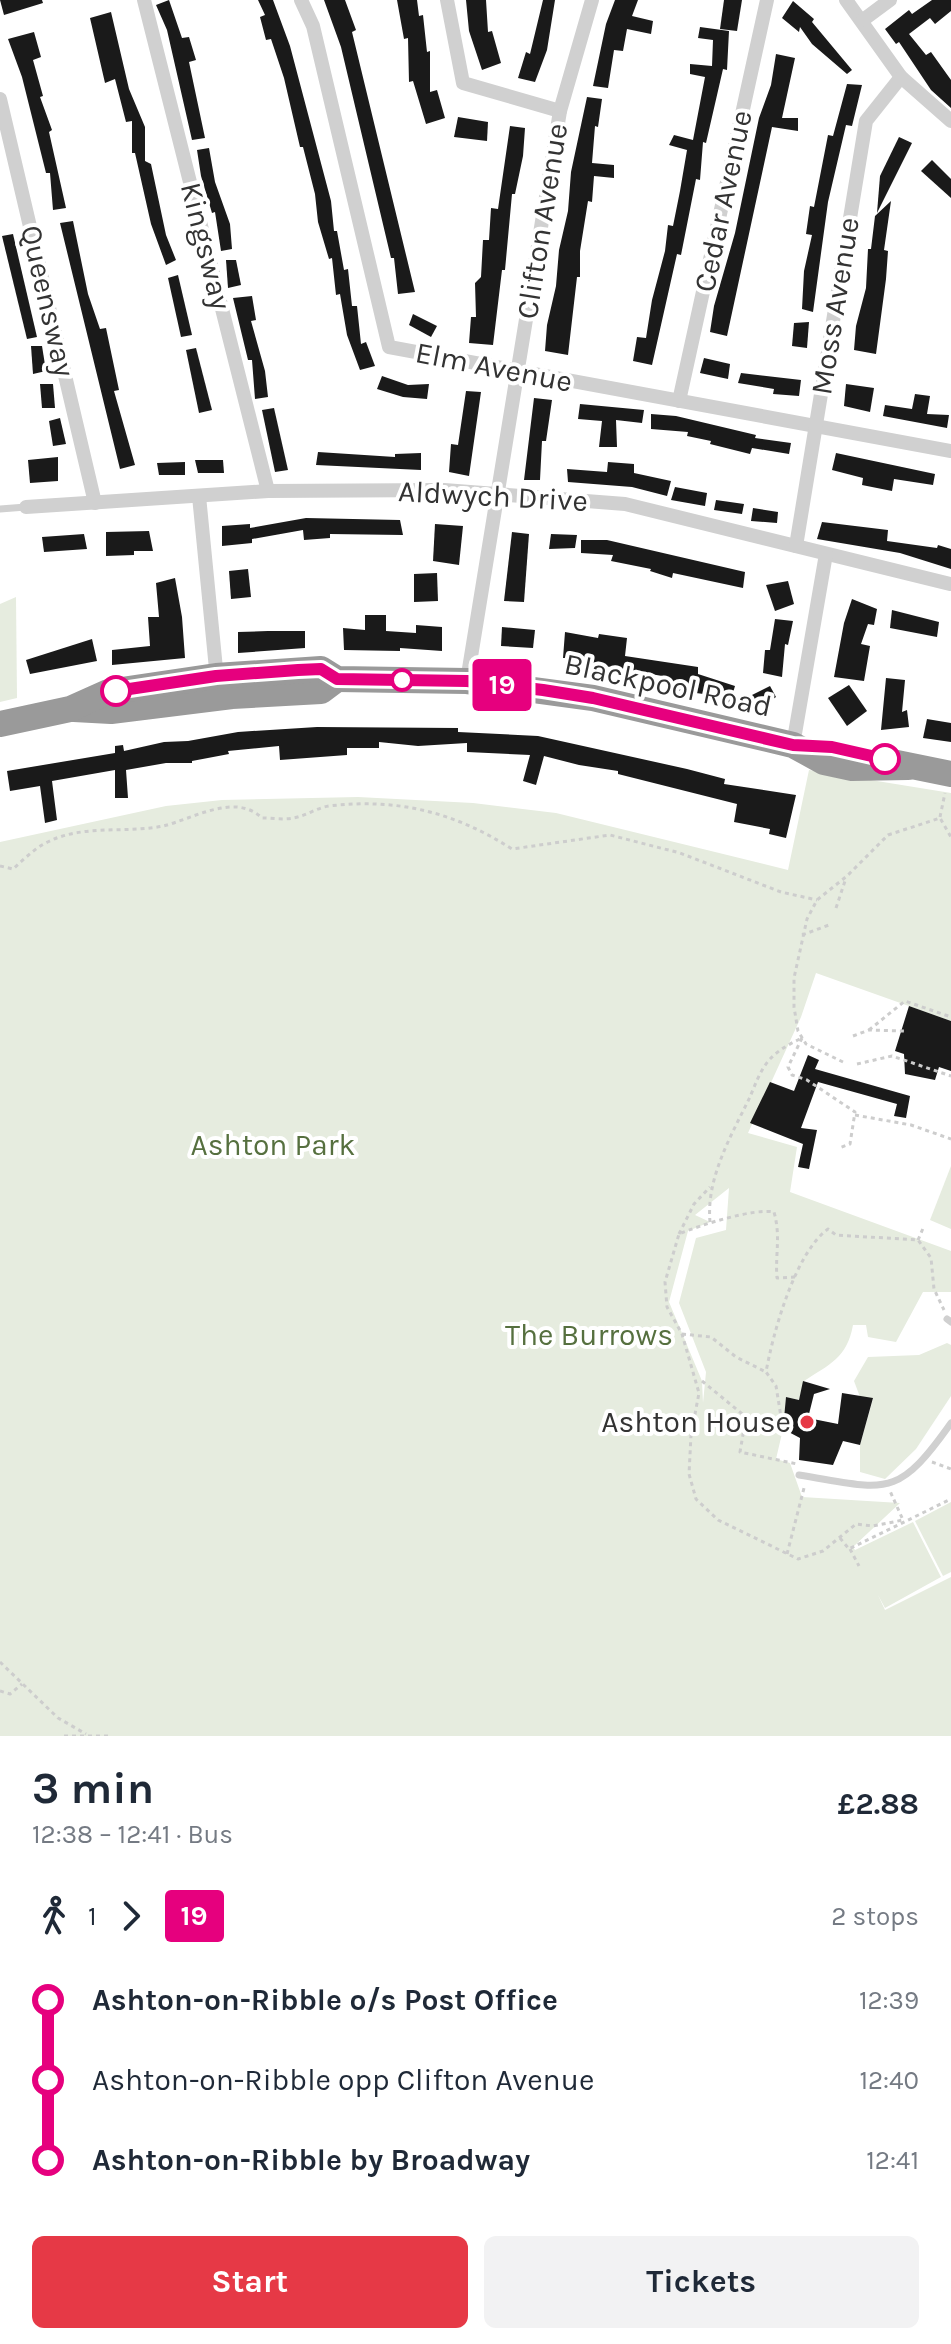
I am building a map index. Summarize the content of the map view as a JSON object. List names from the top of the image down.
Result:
{
  "streets": {
    "highway": ["Blackpool Road"],
    "street": [
      "Cedar Avenue",
      "Clifton Avenue",
      "Kingsway",
      "Queensway",
      "Moss Avenue",
      "Elm Avenue",
      "Aldwych Drive"
    ]
  },
  "crossings": [
    ["Cedar Avenue", "Elm Avenue"],
    ["Clifton Avenue", "Elm Avenue"],
    ["Clifton Avenue", "Aldwych Drive"],
    ["Clifton Avenue", "Blackpool Road"],
    ["Kingsway", "Aldwych Drive"],
    ["Queensway", "Aldwych Drive"],
    ["Moss Avenue", "Elm Avenue"],
    ["Moss Avenue", "Aldwych Drive"]
  ],
  "parks": ["Ashton Park", "The Burrows"],
  "places": ["Ashton House"],
  "lines": ["bus line 19"],
  "page": {
    "on_map": "19",
    "heading": ["3 min", "12:38 – 12:41 · Bus", "£2.88"],
    "legs": ["1", "19", "2 stops"],
    "list": [
      {
        "name": "Ashton-on-Ribble o/s Post Office",
        "value": "12:39"
      },
      {
        "name": "Ashton-on-Ribble opp Clifton Avenue",
        "value": "12:40"
      },
      {
        "name": "Ashton-on-Ribble by Broadway",
        "value": "12:41"
      }
    ],
    "buttons": ["Start", "Tickets"]
  }
}
